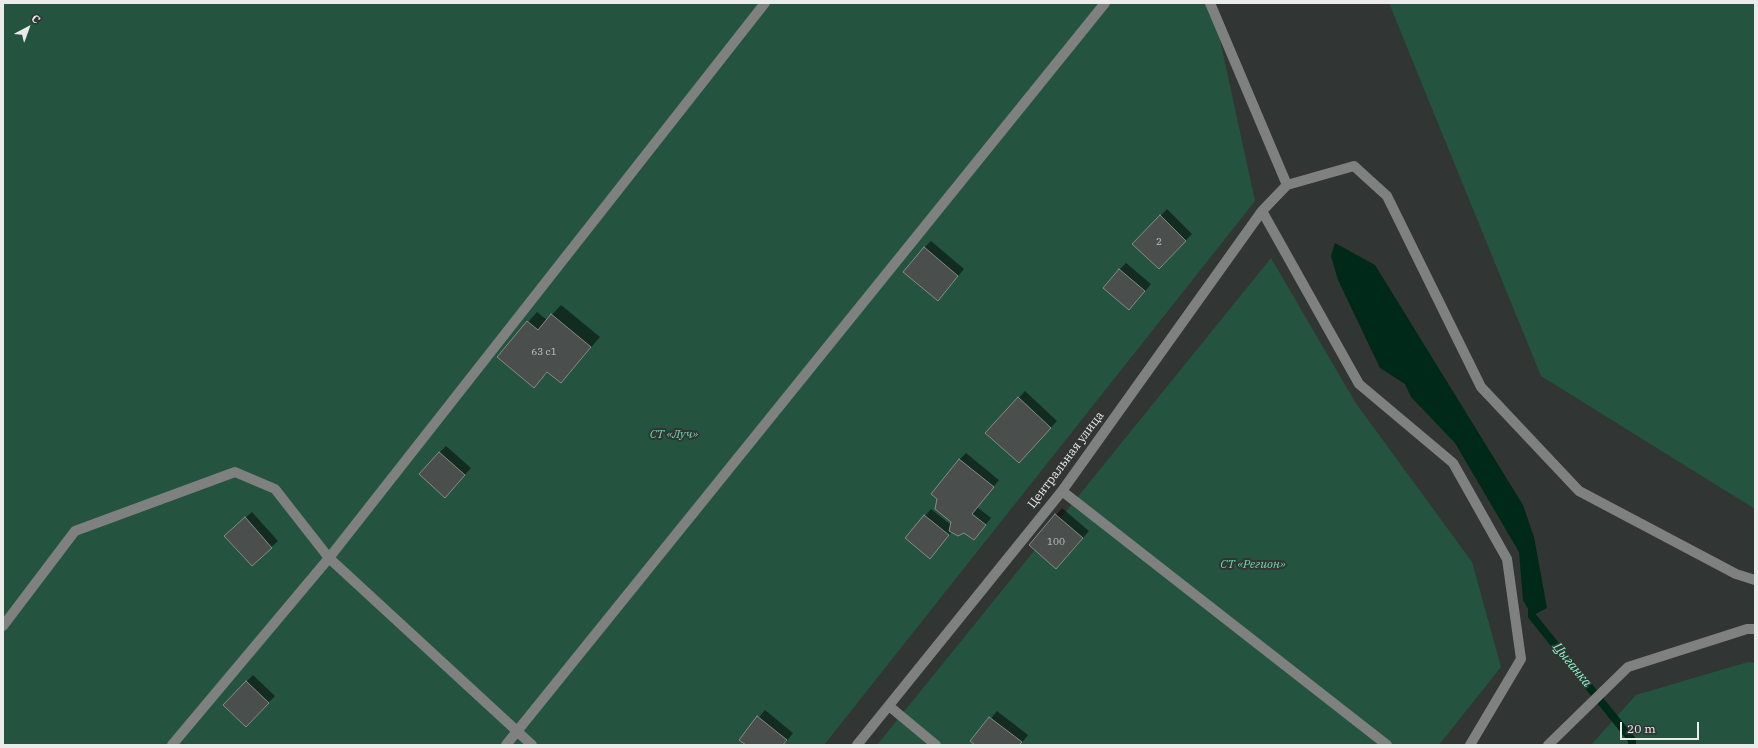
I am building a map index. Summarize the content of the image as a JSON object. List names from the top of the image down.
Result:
{
  "streets": {
    "street": ["Центральная улица"]
  },
  "water": ["Цыганка"],
  "parks": ["СТ «Луч»", "СТ «Регион»"],
  "house_numbers": ["2", "63 с1", "100"],
  "scale_bar": "20 m",
  "north": "top right"
}
